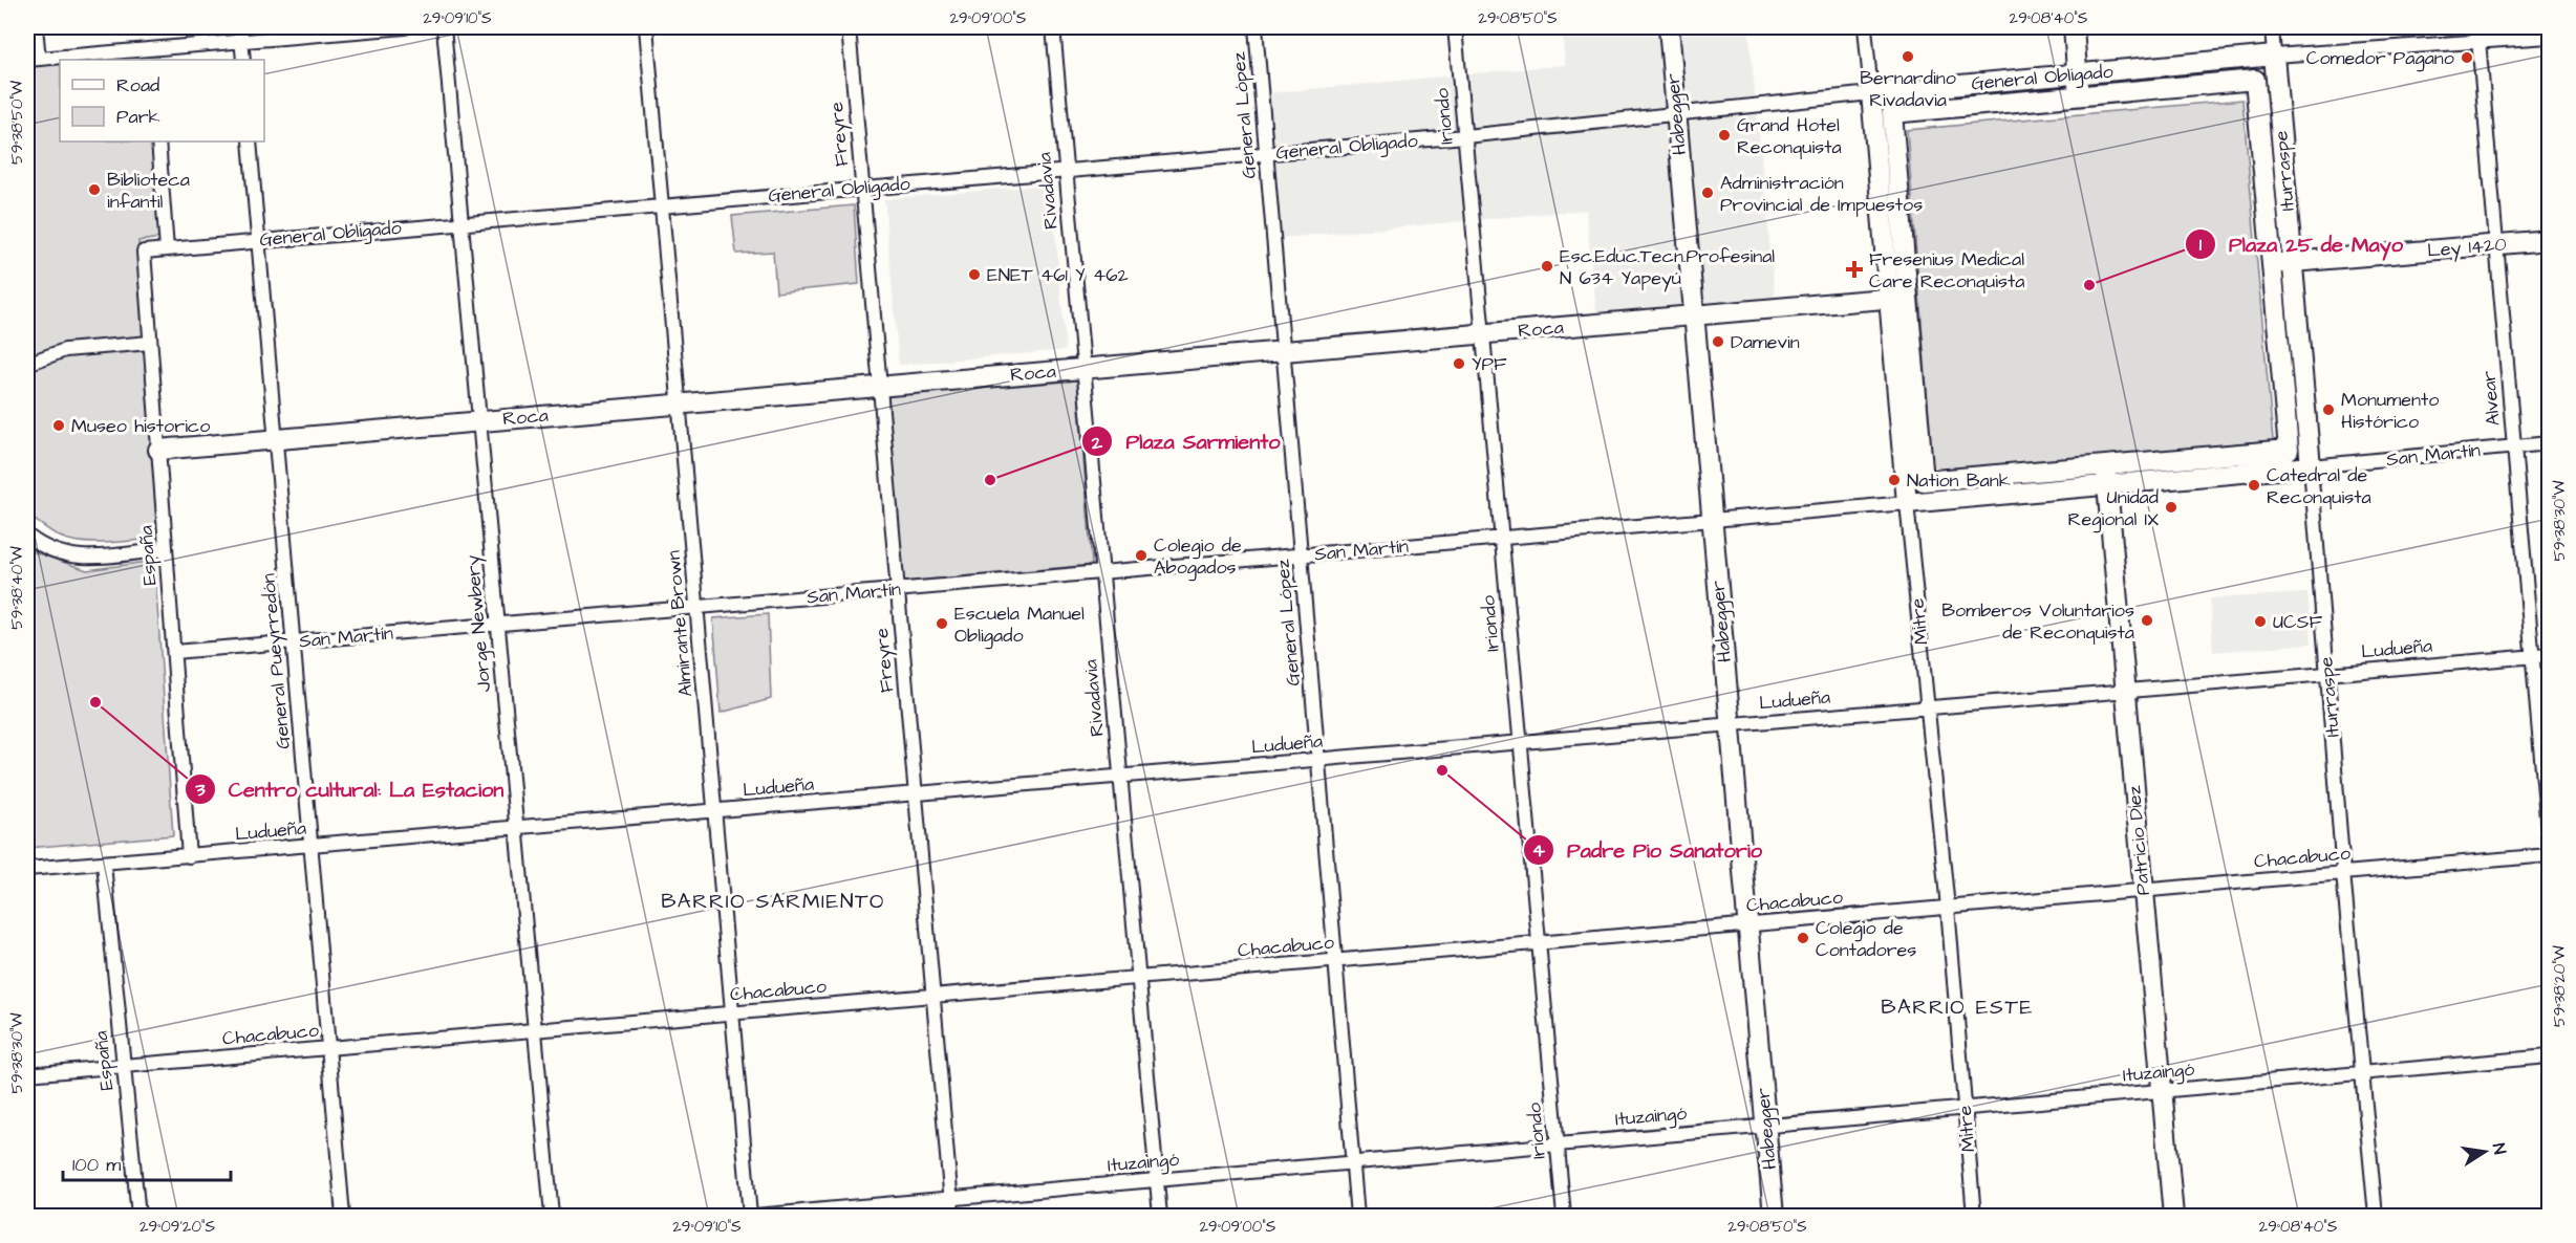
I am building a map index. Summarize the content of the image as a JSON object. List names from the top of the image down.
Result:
{
  "streets": {
    "street": [
      "General Obligado",
      "Habegger",
      "General López",
      "Iriondo",
      "Freyre",
      "Iturraspe",
      "Rivadavia",
      "Ley 1420",
      "Roca",
      "Alvear",
      "San Martín",
      "España",
      "Mitre",
      "Jorge Newbery",
      "Almirante Brown",
      "Ludueña",
      "General Pueyrredón",
      "Patricio Diez",
      "Chacabuco",
      "Ituzaingó"
    ]
  },
  "crossings": [
    ["General Obligado", "Habegger"],
    ["General Obligado", "General López"],
    ["General Obligado", "Iriondo"],
    ["General Obligado", "Freyre"],
    ["General Obligado", "Iturraspe"],
    ["General Obligado", "Rivadavia"],
    ["General Obligado", "Alvear"],
    ["General Obligado", "España"],
    ["General Obligado", "Mitre"],
    ["General Obligado", "Jorge Newbery"],
    ["General Obligado", "Almirante Brown"],
    ["General Obligado", "General Pueyrredón"],
    ["Habegger", "Roca"],
    ["Habegger", "San Martín"],
    ["Habegger", "Ludueña"],
    ["Habegger", "Chacabuco"],
    ["Habegger", "Ituzaingó"],
    ["General López", "Roca"],
    ["General López", "San Martín"],
    ["General López", "Ludueña"],
    ["General López", "Chacabuco"],
    ["General López", "Ituzaingó"],
    ["Iriondo", "Roca"],
    ["Iriondo", "San Martín"],
    ["Iriondo", "Ludueña"],
    ["Iriondo", "Chacabuco"],
    ["Iriondo", "Ituzaingó"],
    ["Freyre", "Roca"],
    ["Freyre", "San Martín"],
    ["Freyre", "Ludueña"],
    ["Freyre", "Chacabuco"],
    ["Freyre", "Ituzaingó"],
    ["Iturraspe", "Ley 1420"],
    ["Iturraspe", "San Martín"],
    ["Iturraspe", "Mitre"],
    ["Iturraspe", "Ludueña"],
    ["Iturraspe", "Patricio Diez"],
    ["Iturraspe", "Chacabuco"],
    ["Iturraspe", "Ituzaingó"],
    ["Rivadavia", "Roca"],
    ["Rivadavia", "San Martín"],
    ["Rivadavia", "Ludueña"],
    ["Rivadavia", "Chacabuco"],
    ["Rivadavia", "Ituzaingó"],
    ["Ley 1420", "Alvear"],
    ["Roca", "España"],
    ["Roca", "Mitre"],
    ["Roca", "Jorge Newbery"],
    ["Roca", "Almirante Brown"],
    ["Roca", "General Pueyrredón"],
    ["Alvear", "San Martín"],
    ["Alvear", "Ludueña"],
    ["San Martín", "España"],
    ["San Martín", "Mitre"],
    ["San Martín", "Jorge Newbery"],
    ["San Martín", "Almirante Brown"],
    ["San Martín", "General Pueyrredón"],
    ["San Martín", "Patricio Diez"],
    ["España", "Ludueña"],
    ["España", "Chacabuco"],
    ["Mitre", "Ludueña"],
    ["Mitre", "Patricio Diez"],
    ["Mitre", "Chacabuco"],
    ["Mitre", "Ituzaingó"],
    ["Jorge Newbery", "Ludueña"],
    ["Jorge Newbery", "Chacabuco"],
    ["Almirante Brown", "Ludueña"],
    ["Almirante Brown", "Chacabuco"],
    ["Almirante Brown", "Ituzaingó"],
    ["Ludueña", "General Pueyrredón"],
    ["Ludueña", "Patricio Diez"],
    ["General Pueyrredón", "Chacabuco"],
    ["Patricio Diez", "Chacabuco"],
    ["Patricio Diez", "Ituzaingó"]
  ],
  "districts": ["BARRIO SARMIENTO", "BARRIO ESTE"],
  "places": {
    "other": [
      "Bernardino Rivadavia",
      "Comedor Pagano",
      "Grand Hotel Reconquista",
      "Biblioteca infantil",
      "Administración Provincial de Impuestos",
      "Esc.Educ.Tecn.Profesinal N 634 Yapeyú",
      "ENET 461 Y 462",
      "Plaza 25 de Mayo",
      "Damevin",
      "YPF",
      "Monumento Histórico",
      "Museo historico",
      "Plaza Sarmiento",
      "Nation Bank",
      "Catedral de Reconquista",
      "Unidad Regional IX",
      "Colegio de Abogados",
      "Bomberos Voluntarios de Reconquista",
      "UCSF",
      "Escuela Manuel Obligado",
      "Centro cultural: La Estacion",
      "Padre Pio Sanatorio",
      "Colegio de Contadores"
    ],
    "health": ["Fresenius Medical Care Reconquista"]
  },
  "legend": ["Road", "Park"],
  "scale_bar": "100 m",
  "north": "right",
  "coordinates": [
    "29°09'10\"S",
    "29°09'00\"S",
    "29°08'50\"S",
    "29°08'40\"S",
    "59°38'50\"W",
    "59°38'30\"W",
    "59°38'40\"W",
    "59°38'20\"W",
    "29°09'20\"S"
  ]
}
